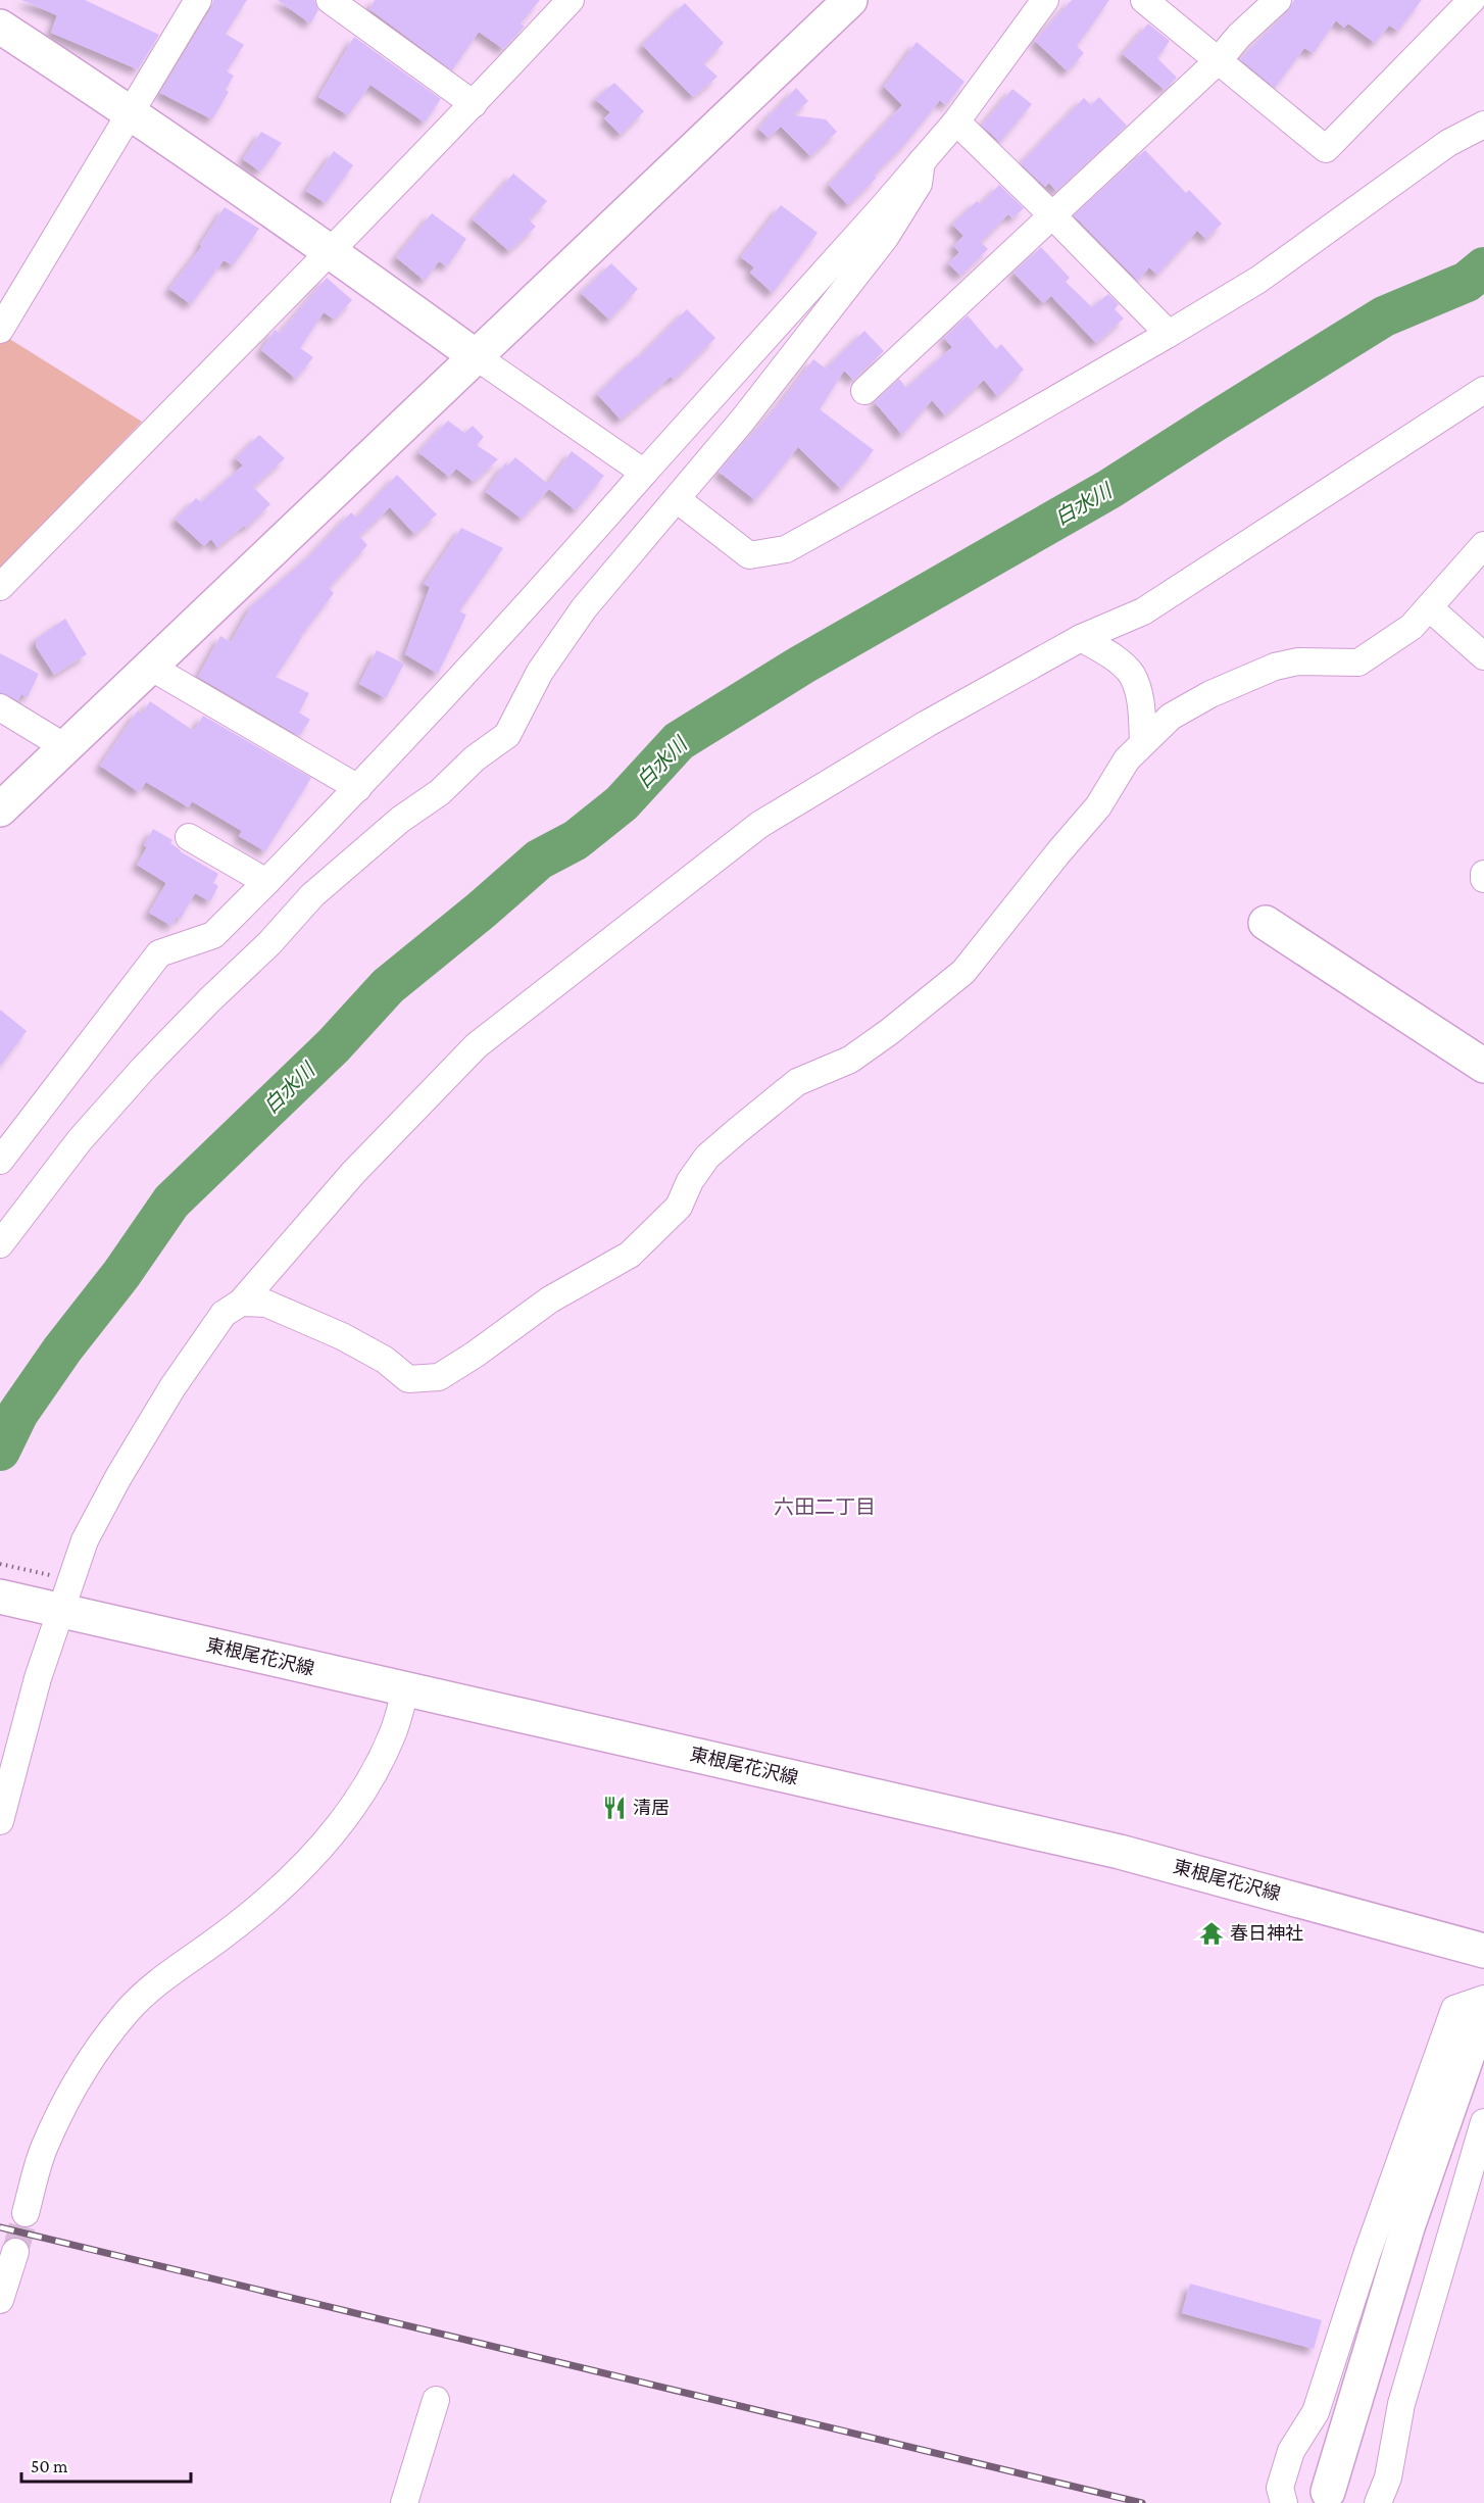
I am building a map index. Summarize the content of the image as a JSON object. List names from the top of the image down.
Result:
{
  "streets": {
    "street": ["東根尾花沢線"]
  },
  "districts": ["六田二丁目"],
  "water": ["白水川"],
  "places": {
    "restaurant": ["清居"],
    "temple": ["春日神社"]
  },
  "scale_bar": "50 m"
}
